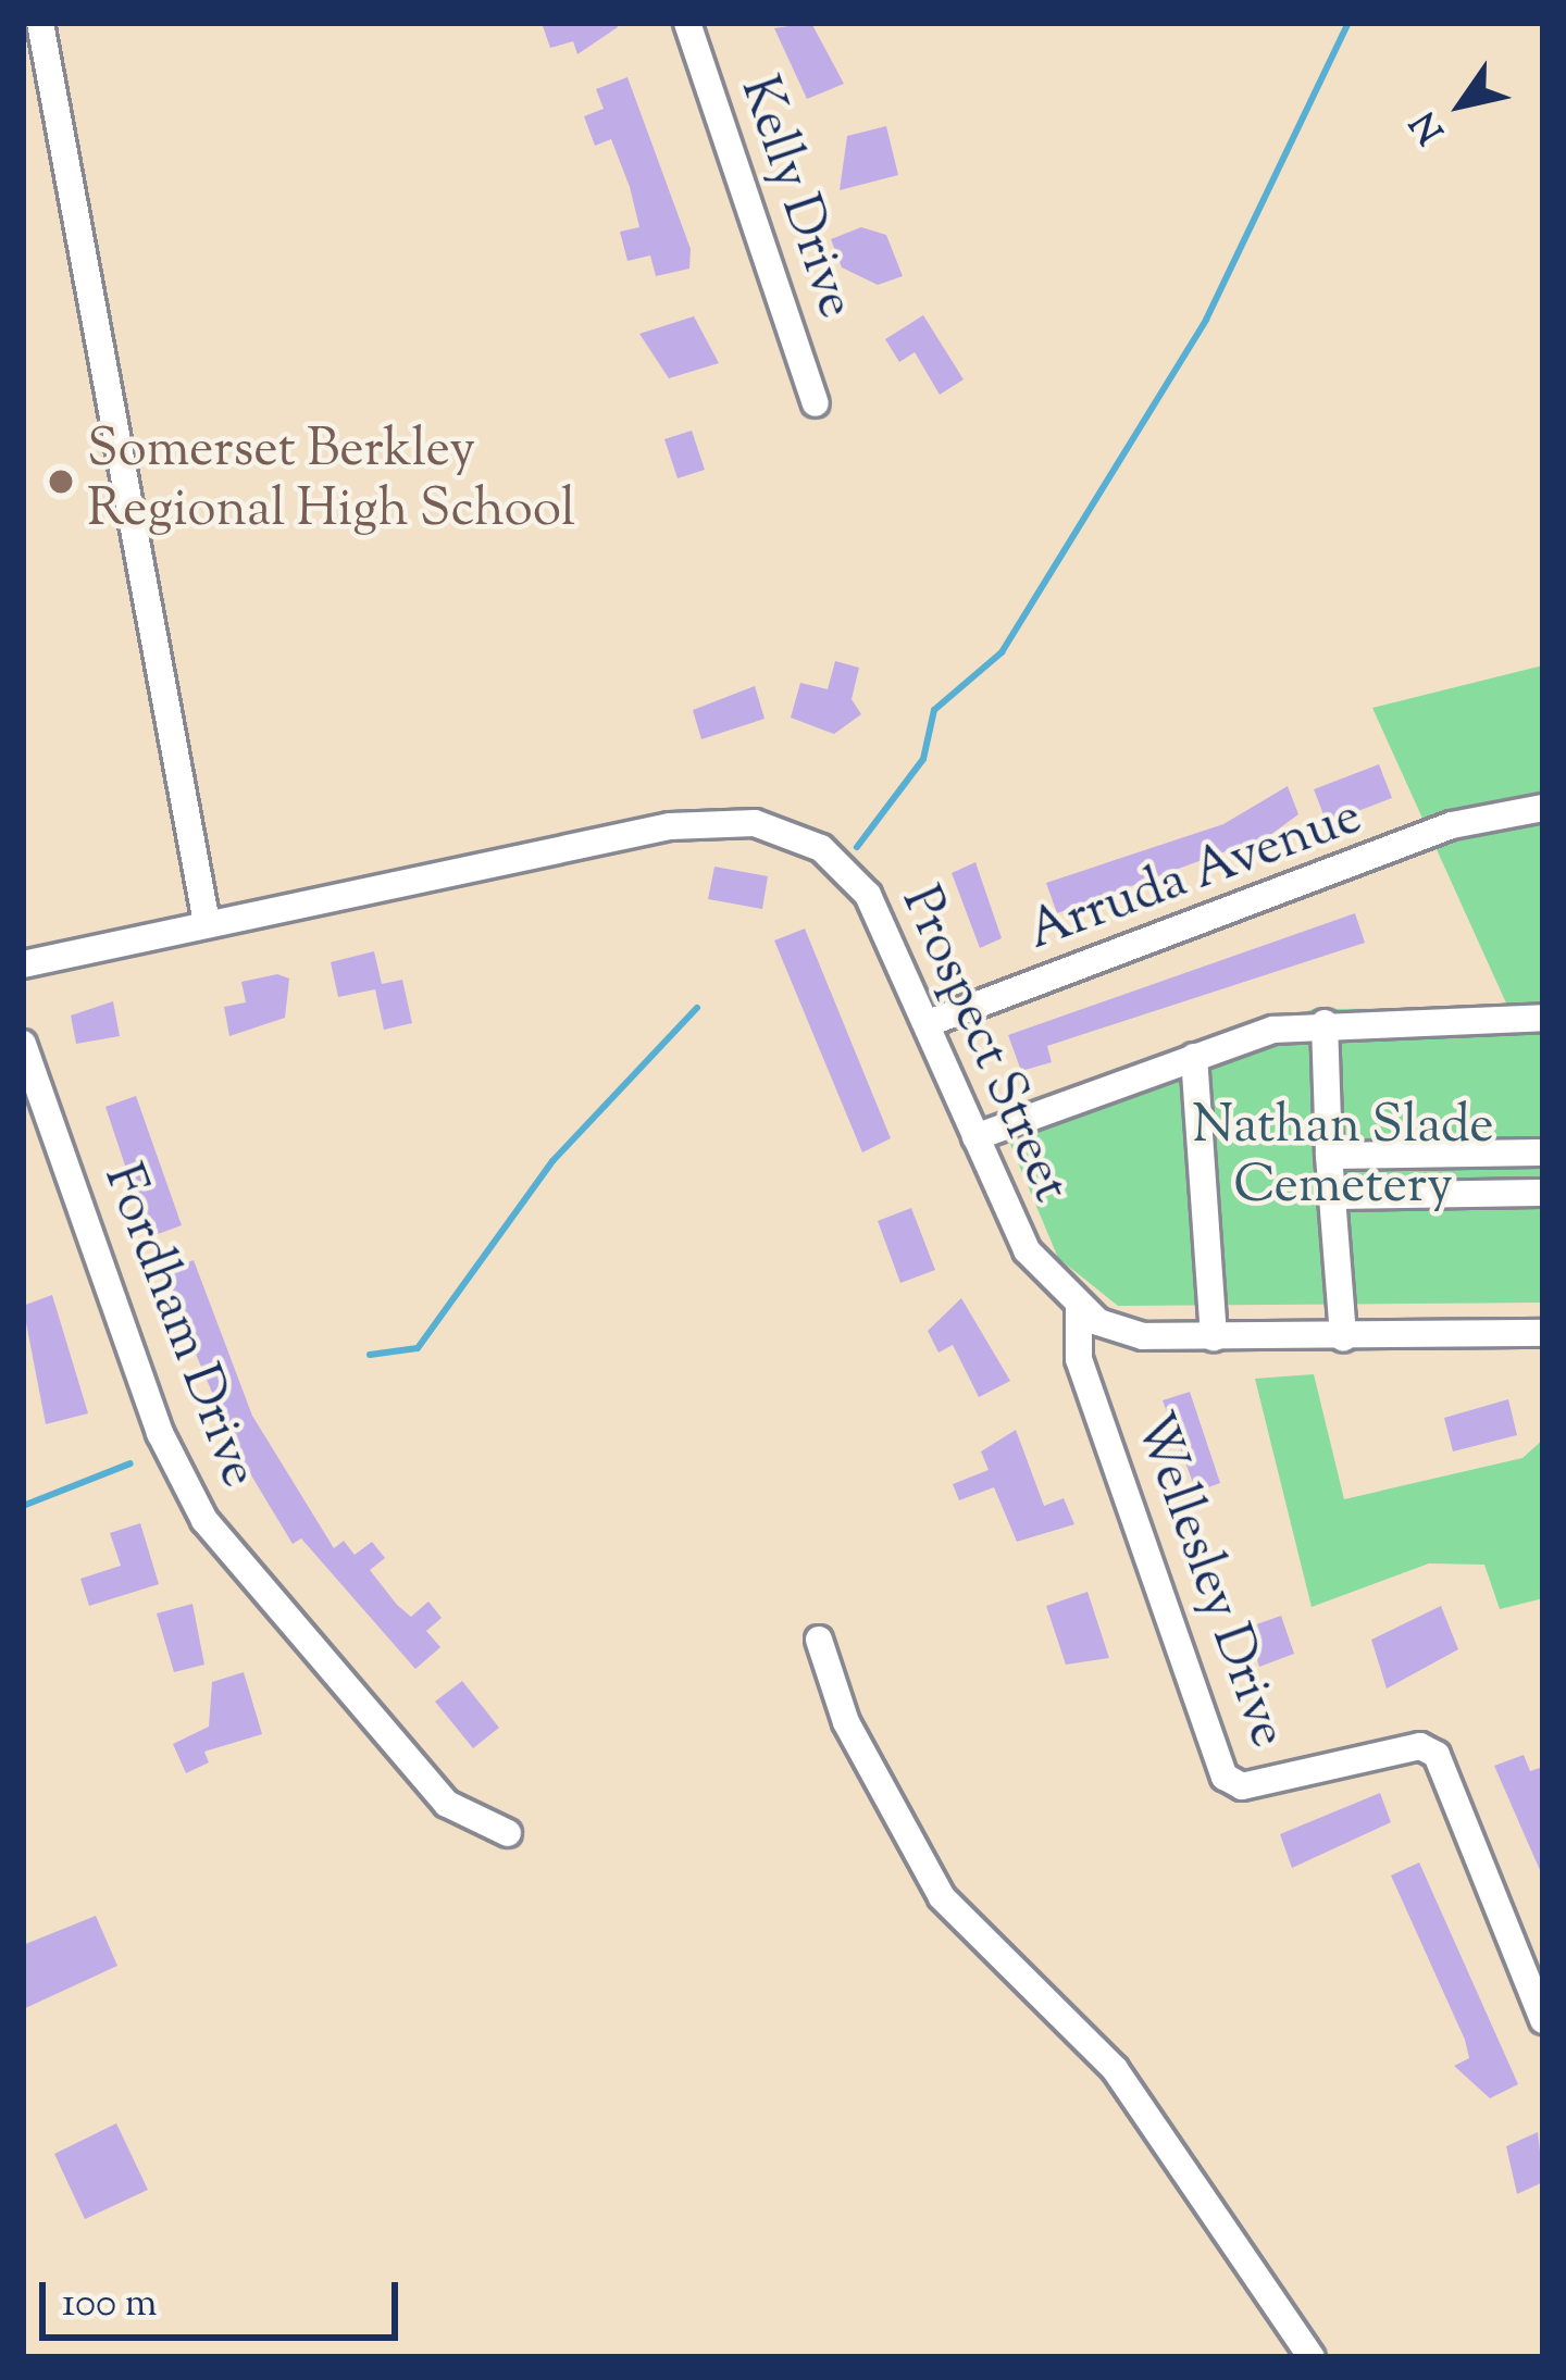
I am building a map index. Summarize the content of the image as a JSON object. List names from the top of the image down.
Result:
{
  "streets": {
    "street": [
      "Kelly Drive",
      "Arruda Avenue",
      "Prospect Street",
      "Fordham Drive",
      "Wellesley Drive"
    ]
  },
  "crossings": [
    ["Arruda Avenue", "Prospect Street"],
    ["Prospect Street", "Wellesley Drive"]
  ],
  "parks": ["Nathan Slade Cemetery"],
  "places": ["Somerset Berkley Regional High School"],
  "scale_bar": "100 m",
  "north": "bottom left"
}
